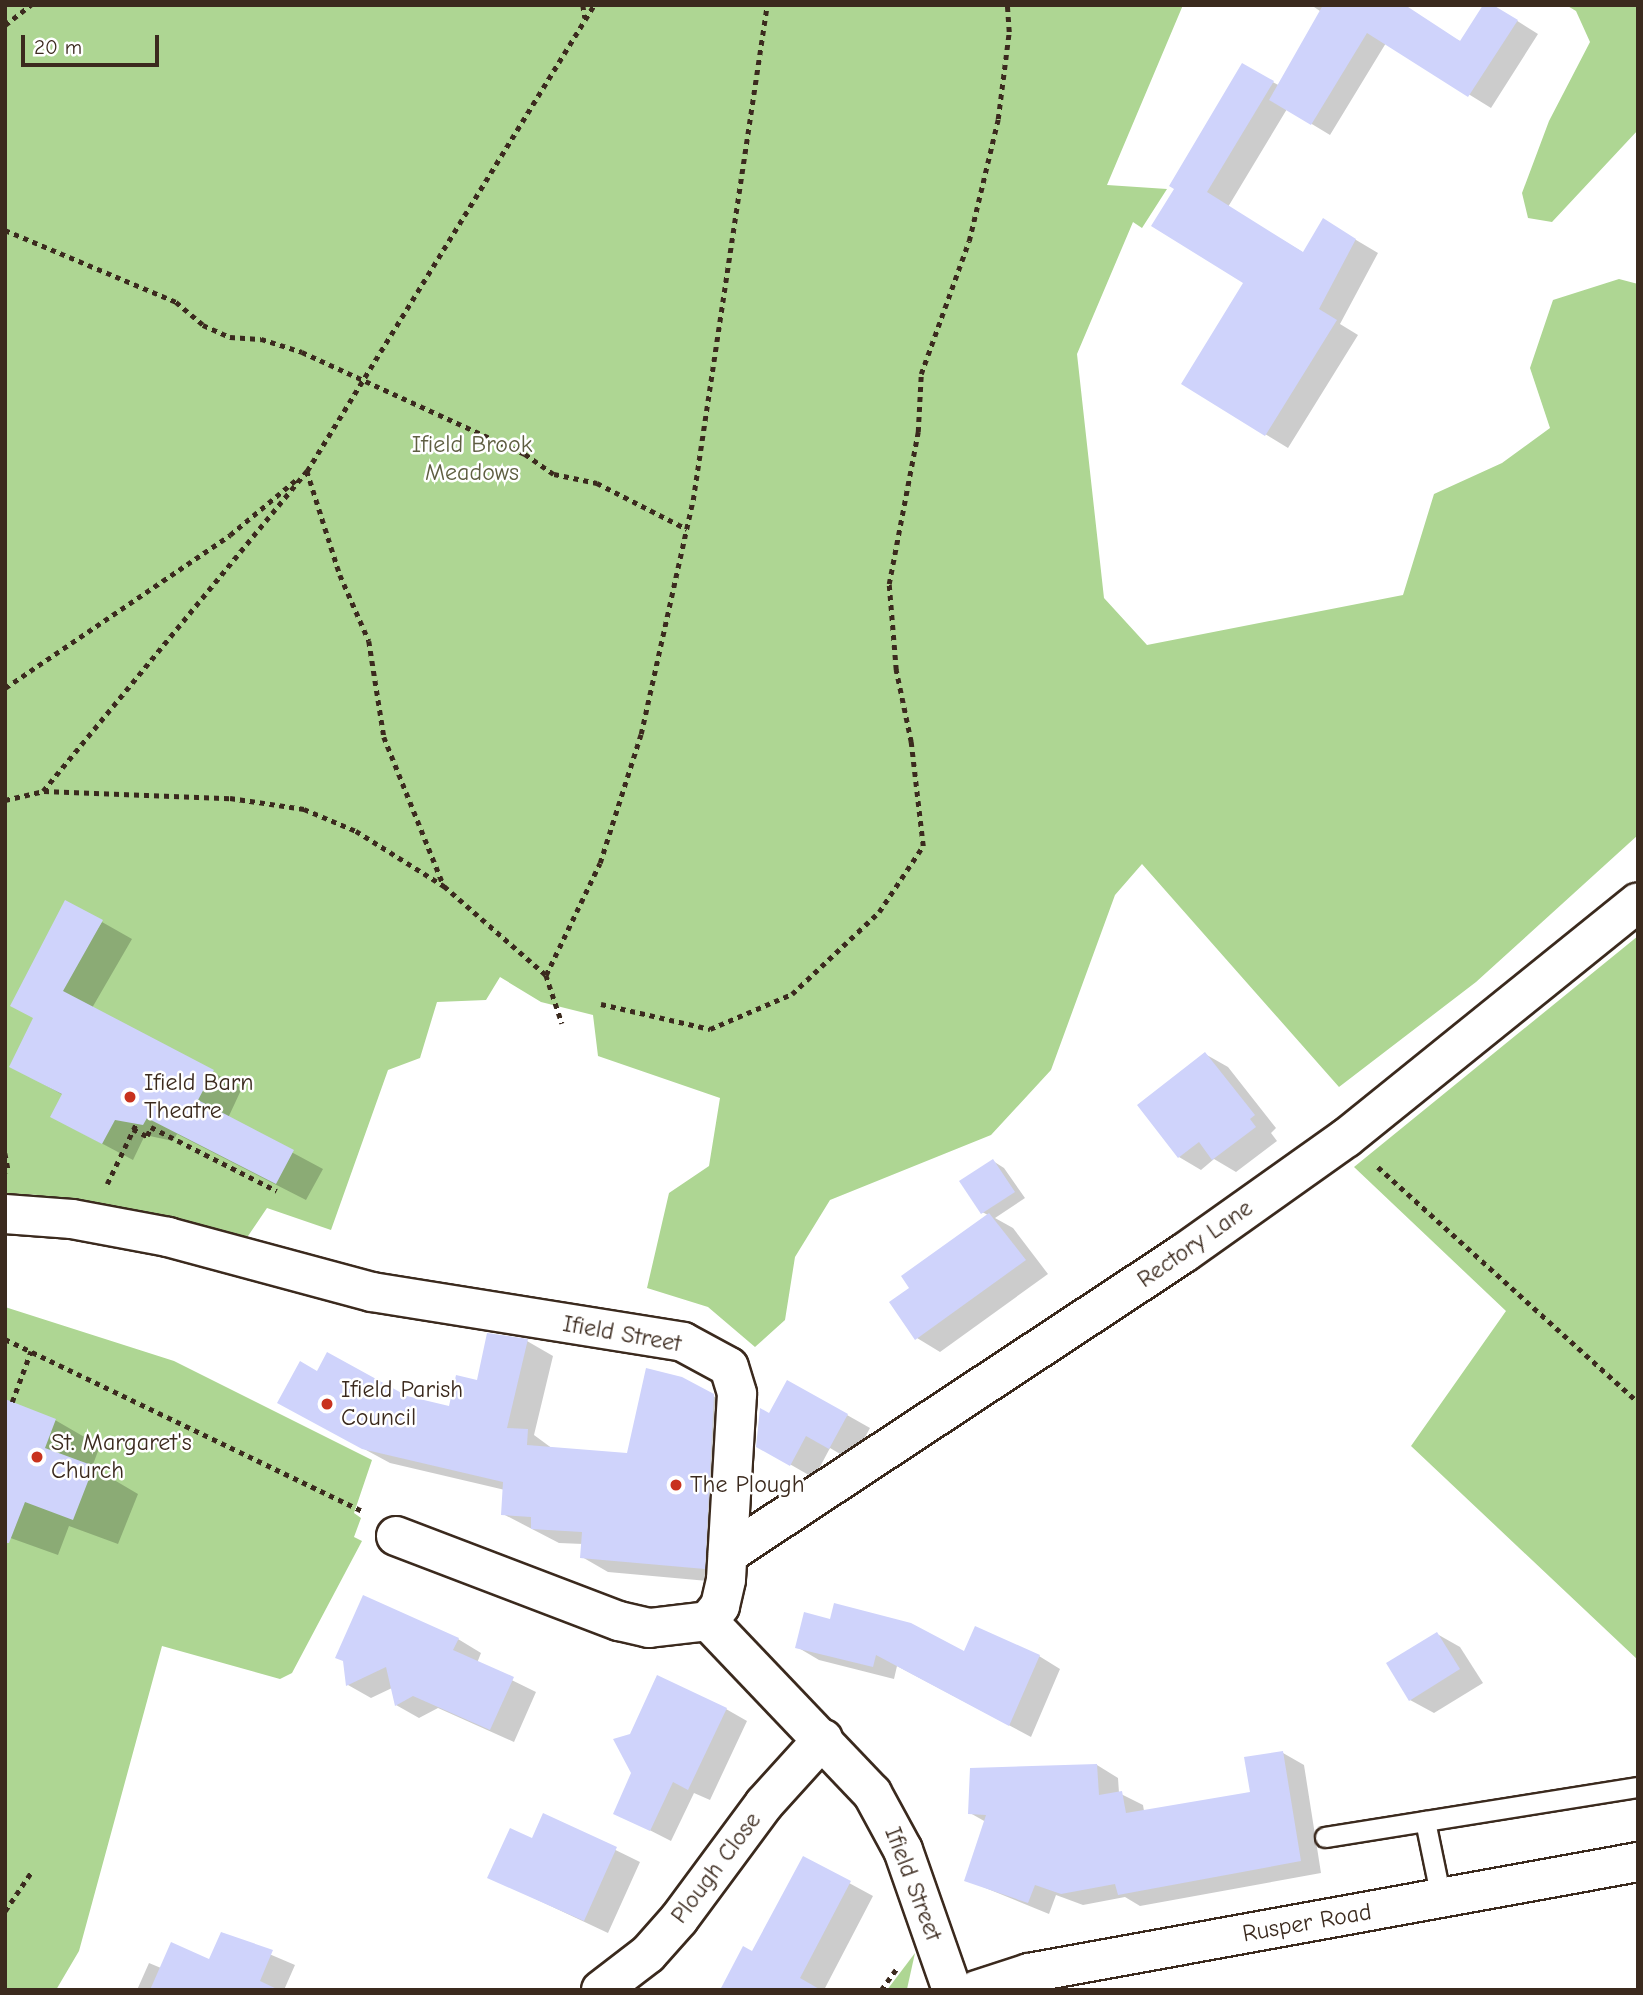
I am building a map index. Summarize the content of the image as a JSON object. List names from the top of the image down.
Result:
{
  "streets": {
    "street": [
      "Rectory Lane",
      "Ifield Street",
      "Plough Close",
      "Rusper Road"
    ]
  },
  "crossings": [
    ["Rectory Lane", "Ifield Street"],
    ["Ifield Street", "Plough Close"]
  ],
  "parks": ["Ifield Brook Meadows"],
  "places": [
    "Ifield Barn Theatre",
    "Ifield Parish Council",
    "St. Margaret's Church",
    "The Plough"
  ],
  "scale_bar": "20 m"
}
